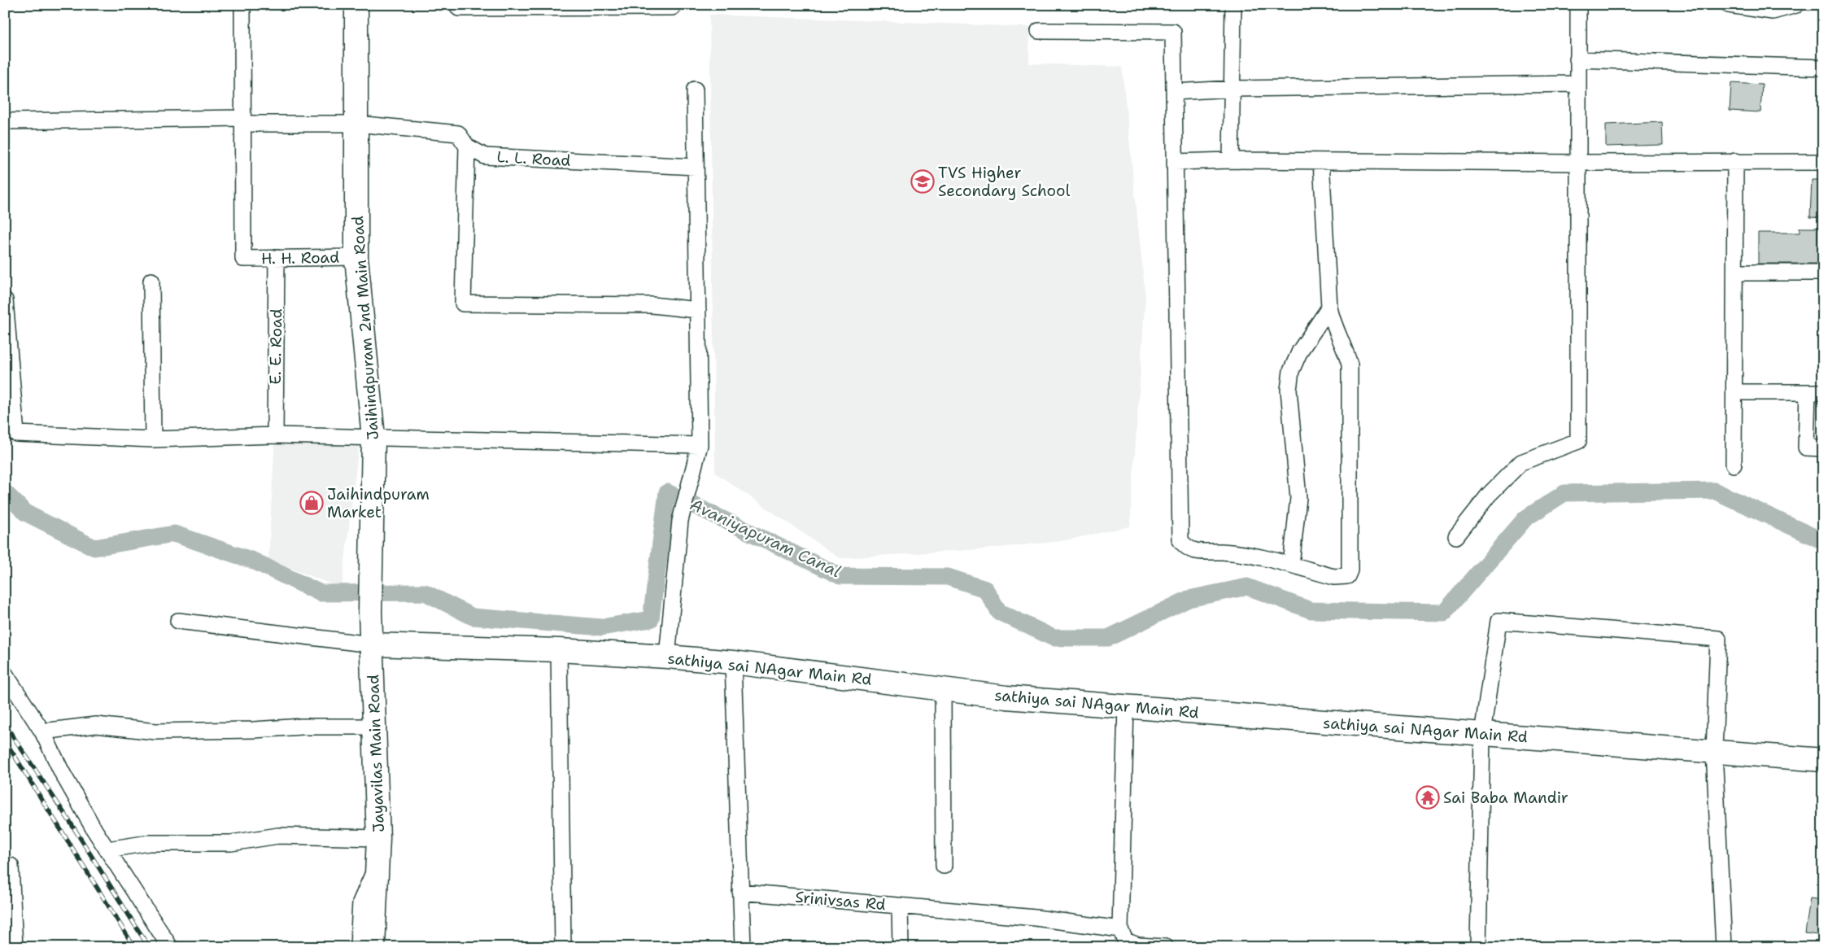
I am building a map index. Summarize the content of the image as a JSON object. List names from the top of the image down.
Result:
{
  "streets": {
    "street": [
      "L. L. Road",
      "H. H. Road",
      "Jaihindpuram 2nd Main Road",
      "E. E. Road",
      "sathiya sai NAgar Main Rd",
      "Jayavilas Main Road",
      "Srinivsas Rd"
    ]
  },
  "crossings": [
    ["L. L. Road", "Jaihindpuram 2nd Main Road"],
    ["H. H. Road", "Jaihindpuram 2nd Main Road"],
    ["H. H. Road", "E. E. Road"],
    ["Jaihindpuram 2nd Main Road", "Jayavilas Main Road"],
    ["sathiya sai NAgar Main Rd", "Jayavilas Main Road"]
  ],
  "water": ["Avaniyapuram Canal"],
  "places": {
    "school or university": ["TVS Higher Secondary School"],
    "shop": ["Jaihindpuram Market"],
    "temple": ["Sai Baba Mandir"]
  }
}
